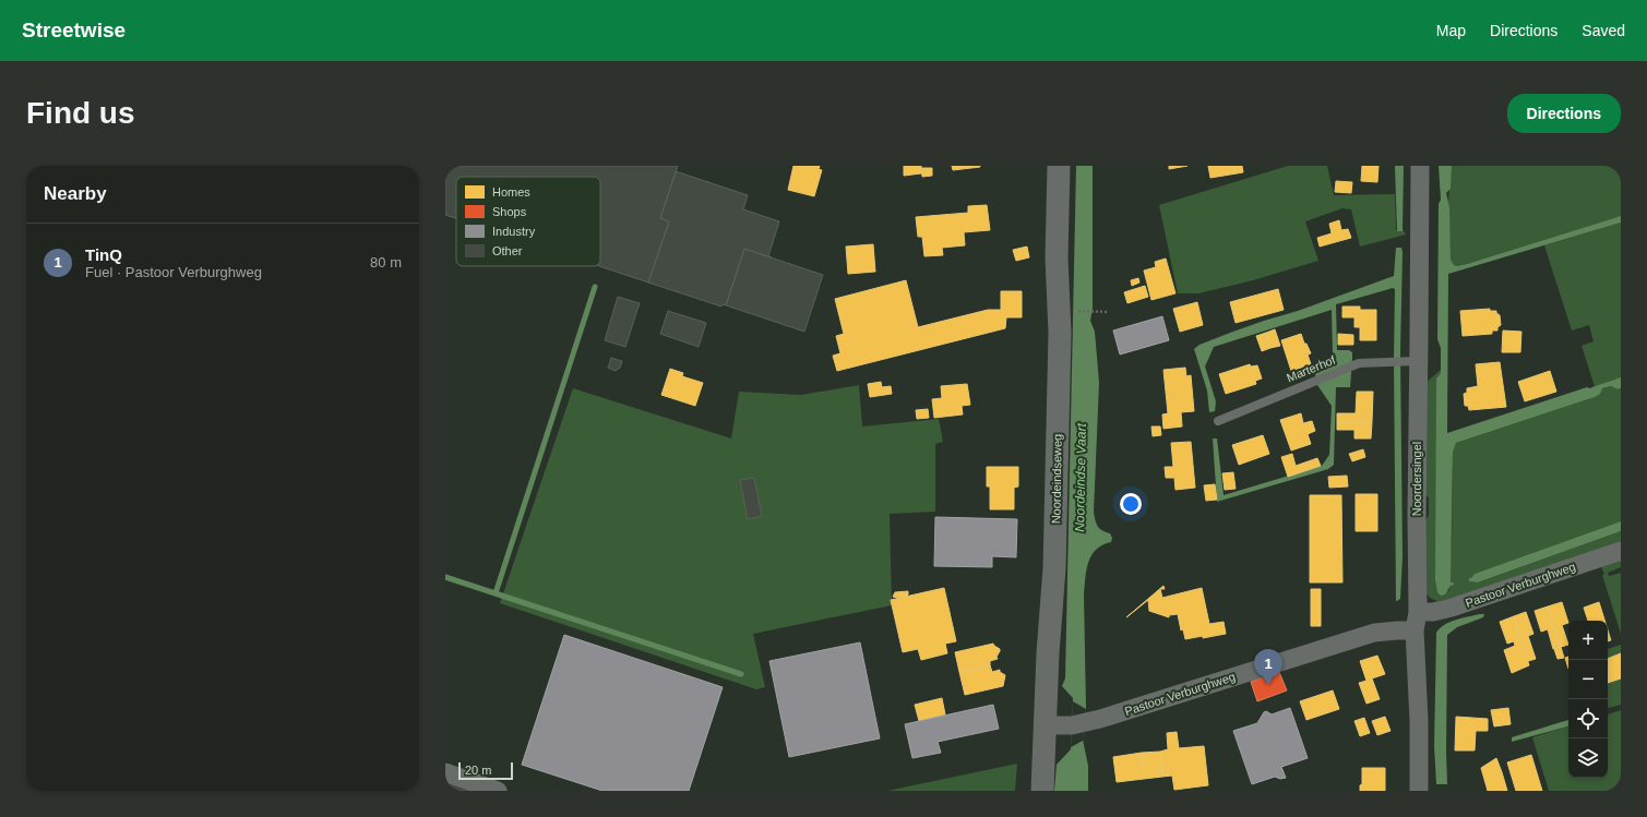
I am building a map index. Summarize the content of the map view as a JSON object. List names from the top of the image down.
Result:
{
  "streets": {
    "street": ["Noordeindseweg", "Noordersingel", "Pastoor Verburghweg"],
    "lane": ["Marterhof"]
  },
  "crossings": [
    ["Marterhof", "Noordersingel"],
    ["Noordeindseweg", "Pastoor Verburghweg"],
    ["Noordersingel", "Pastoor Verburghweg"]
  ],
  "water": ["Noordeindse Vaart"],
  "legend": [
    "Homes",
    "Shops",
    "Industry",
    "Other"
  ],
  "scale_bar": "20 m",
  "page": {
    "header": "Streetwise",
    "nav": ["Map", "Directions", "Saved"],
    "buttons": "Directions",
    "title": "Find us",
    "heading": "Nearby",
    "list": [
      {
        "mark": "1",
        "name": "TinQ",
        "note": "Fuel · Pastoor Verburghweg",
        "value": "80 m"
      }
    ],
    "map_buttons": ["+", "−"],
    "pins": "1",
    "scale": "20 m"
  }
}
